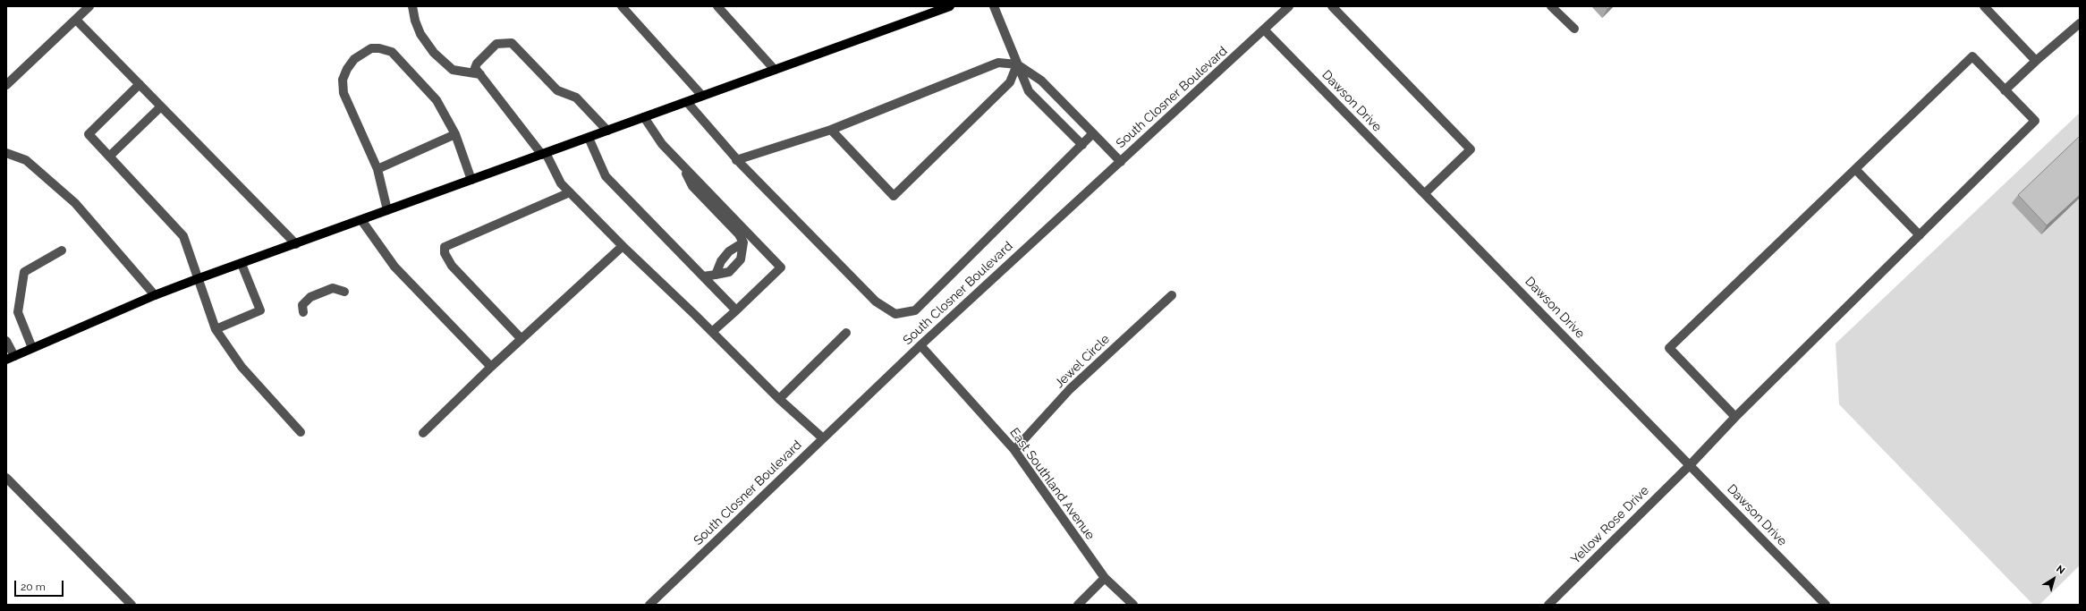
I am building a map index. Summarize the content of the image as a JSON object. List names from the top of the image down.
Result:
{
  "streets": {
    "street": [
      "South Closner Boulevard",
      "Dawson Drive",
      "Jewel Circle",
      "East Southland Avenue",
      "Yellow Rose Drive"
    ]
  },
  "crossings": [
    ["South Closner Boulevard", "Dawson Drive"],
    ["South Closner Boulevard", "East Southland Avenue"],
    ["Dawson Drive", "Yellow Rose Drive"],
    ["Jewel Circle", "East Southland Avenue"]
  ],
  "scale_bar": "20 m",
  "north": "top right"
}
